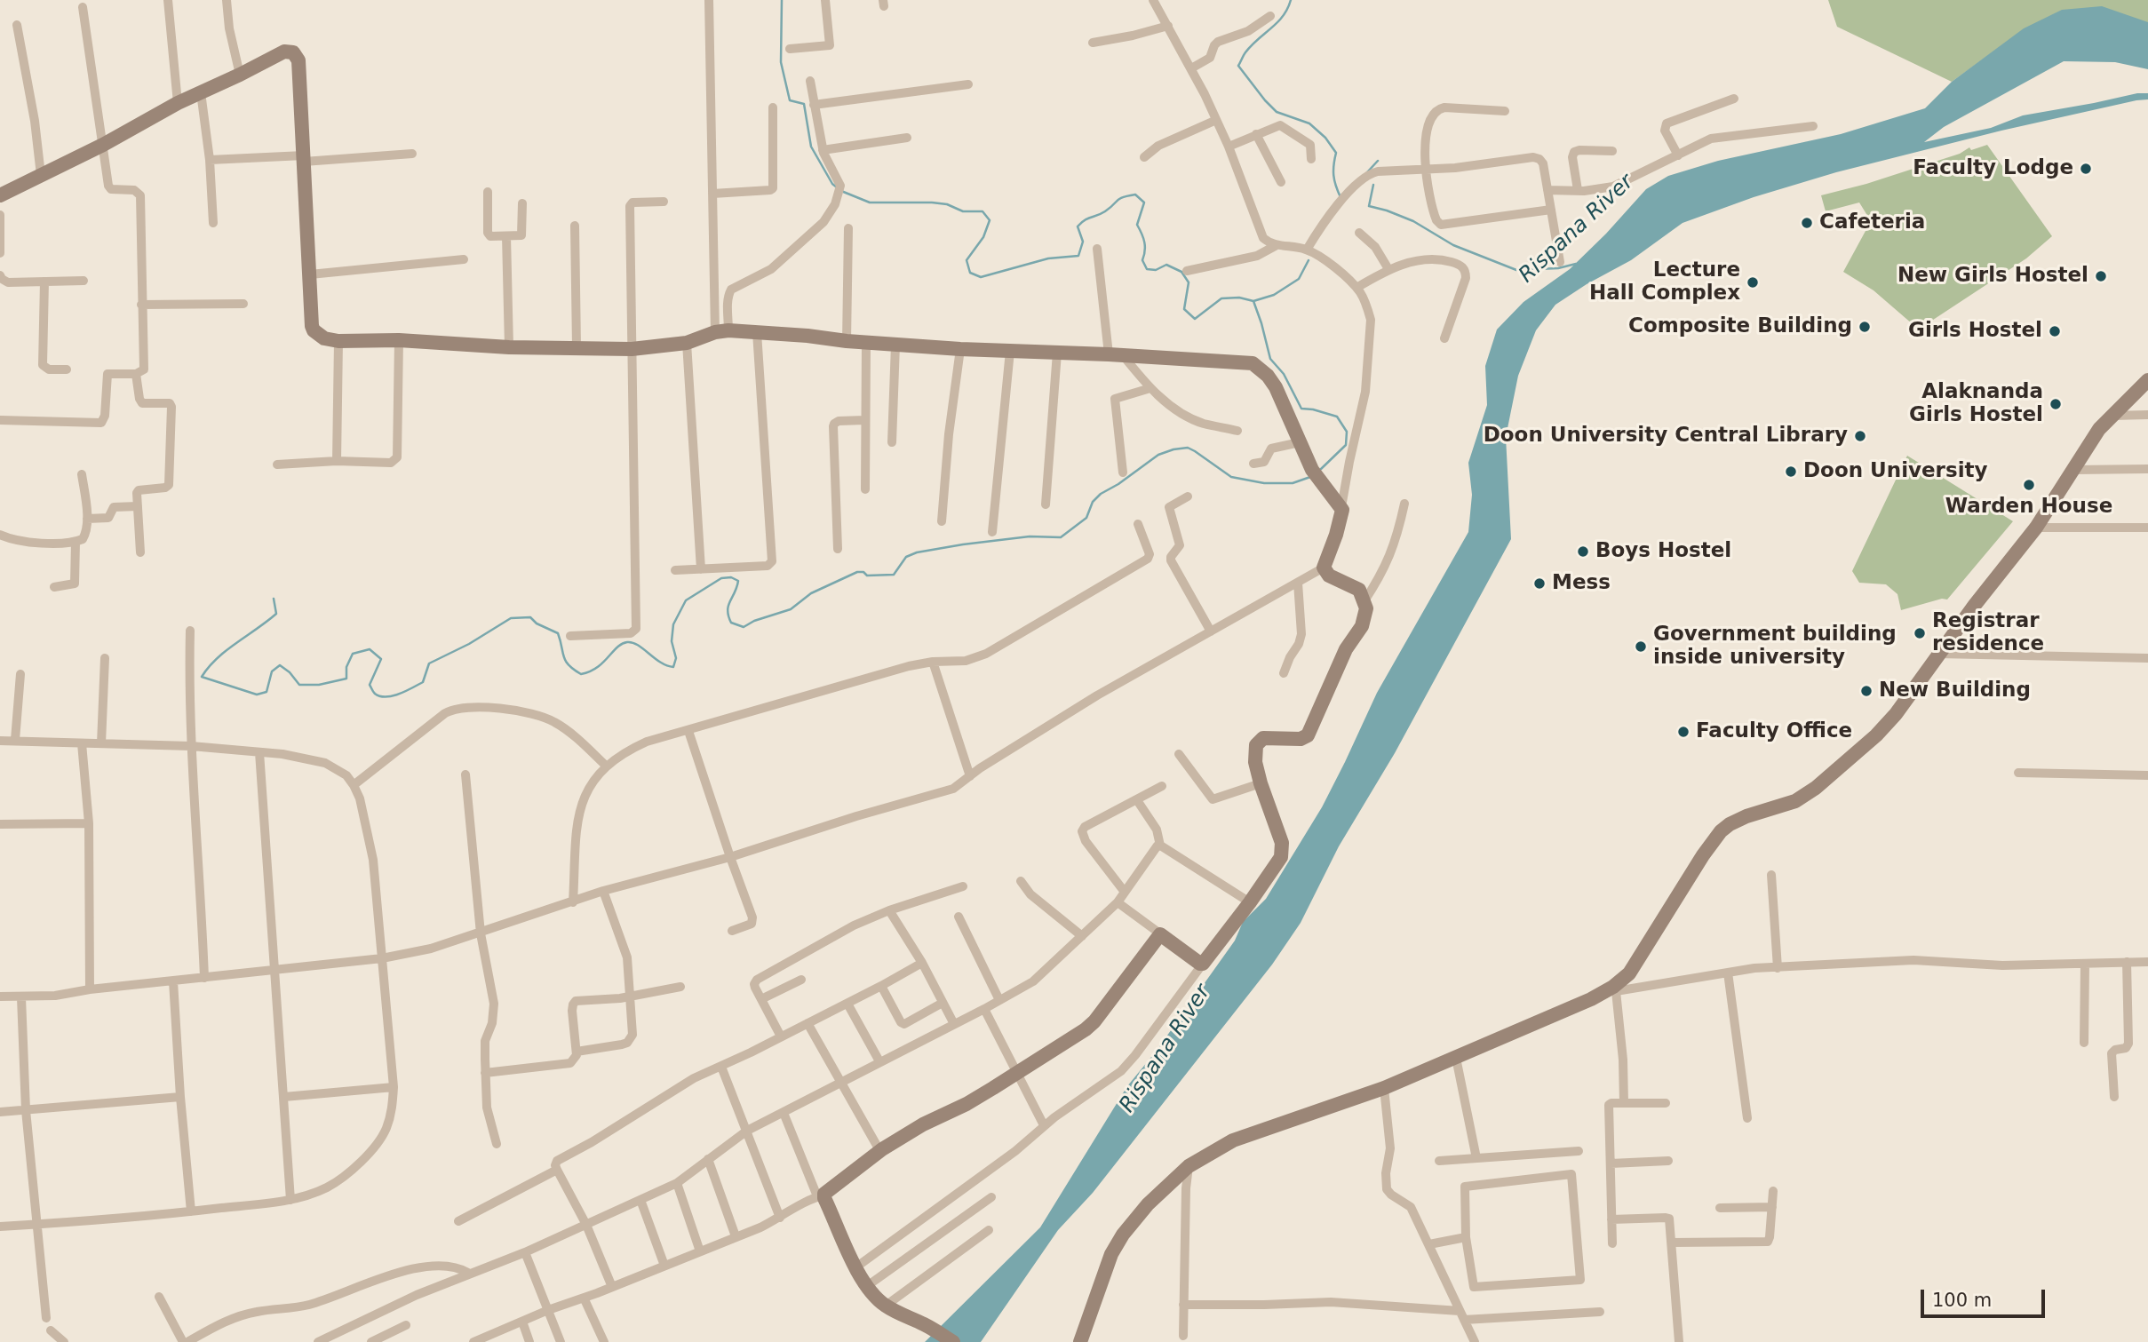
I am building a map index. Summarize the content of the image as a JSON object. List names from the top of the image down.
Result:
{
  "water": ["Rispana River"],
  "places": [
    "Faculty Lodge",
    "Cafeteria",
    "New Girls Hostel",
    "Lecture Hall Complex",
    "Composite Building",
    "Girls Hostel",
    "Alaknanda Girls Hostel",
    "Doon University Central Library",
    "Doon University",
    "Warden House",
    "Boys Hostel",
    "Mess",
    "Registrar residence",
    "Government building inside university",
    "New Building",
    "Faculty Office"
  ],
  "scale_bar": "100 m"
}
